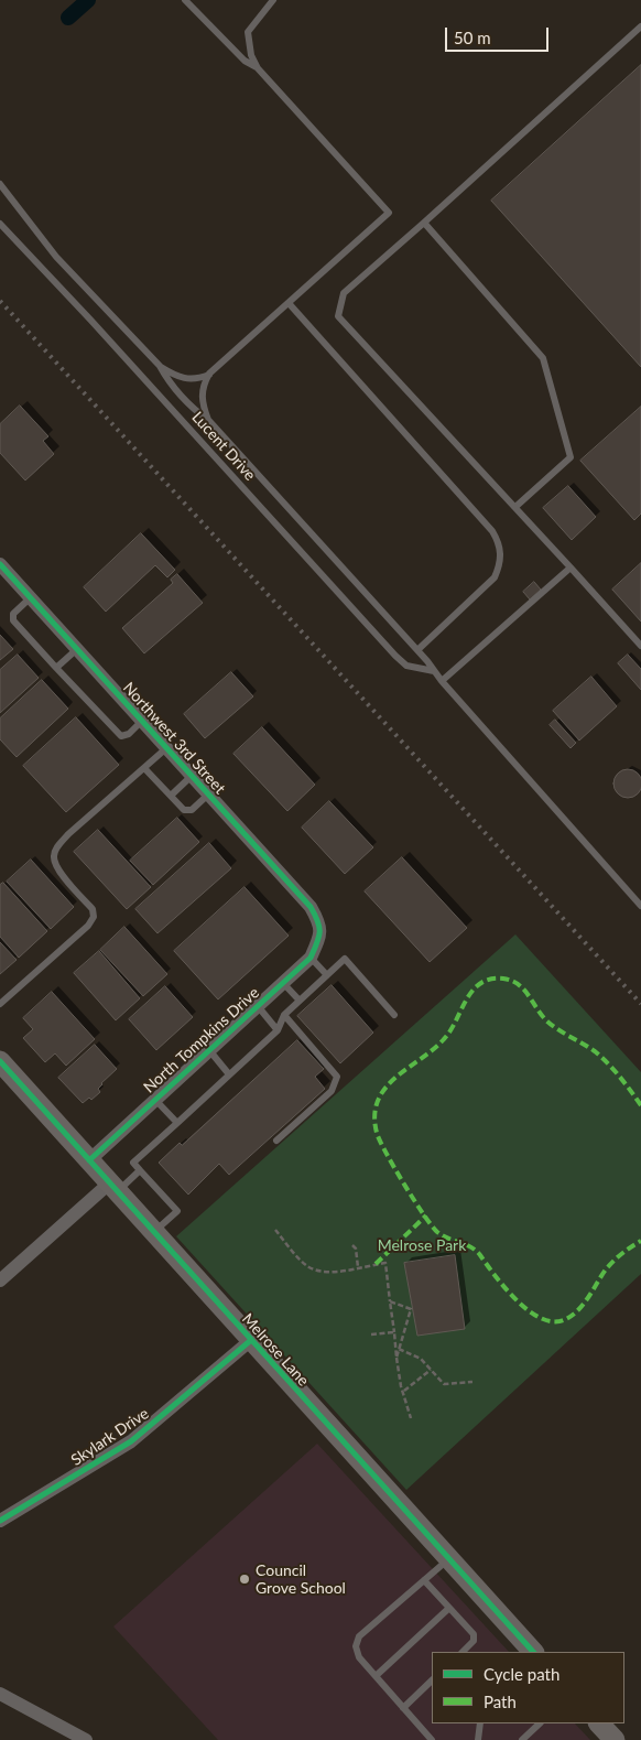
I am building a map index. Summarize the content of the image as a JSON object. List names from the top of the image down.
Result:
{
  "streets": {
    "street": [
      "Northwest 3rd Street",
      "North Tompkins Drive",
      "Melrose Lane",
      "Skylark Drive"
    ],
    "lane": ["Lucent Drive"]
  },
  "crossings": [
    ["Northwest 3rd Street", "North Tompkins Drive"],
    ["North Tompkins Drive", "Melrose Lane"],
    ["Melrose Lane", "Skylark Drive"]
  ],
  "parks": ["Melrose Park"],
  "places": ["Council Grove School"],
  "legend": ["Cycle path", "Path"],
  "scale_bar": "50 m"
}
